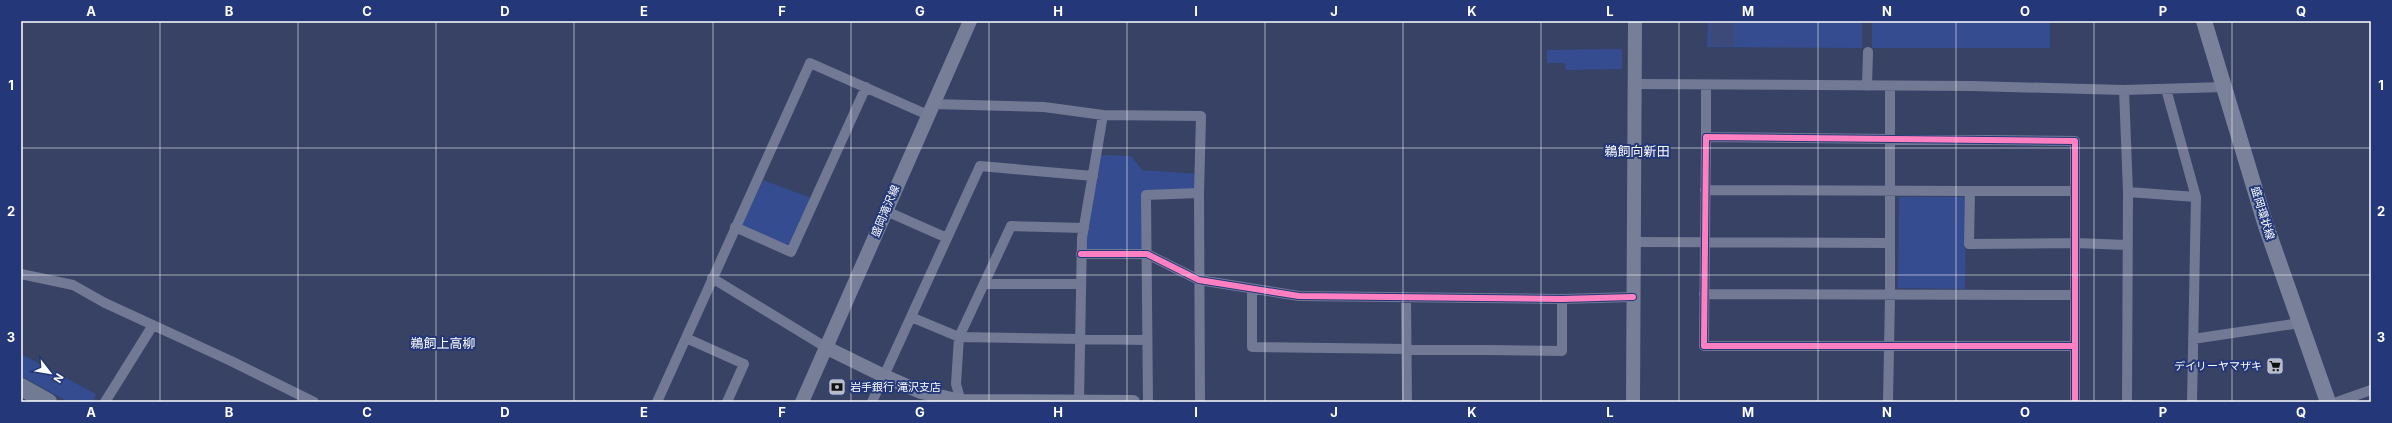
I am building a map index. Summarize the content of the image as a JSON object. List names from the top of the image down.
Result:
{
  "streets": {
    "main road": ["盛岡環状線"],
    "street": ["盛岡滝沢線"]
  },
  "districts": ["鵜飼向新田", "鵜飼上高柳"],
  "places": {
    "supermarket": ["デイリーヤマザキ"],
    "bank": ["岩手銀行 滝沢支店"]
  },
  "north": "bottom right",
  "grid": {
    "columns": [
      "A",
      "B",
      "C",
      "D",
      "E",
      "F",
      "G",
      "H",
      "I",
      "J",
      "K",
      "L",
      "M",
      "N",
      "O",
      "P",
      "Q"
    ],
    "rows": ["1", "2", "3"]
  }
}
